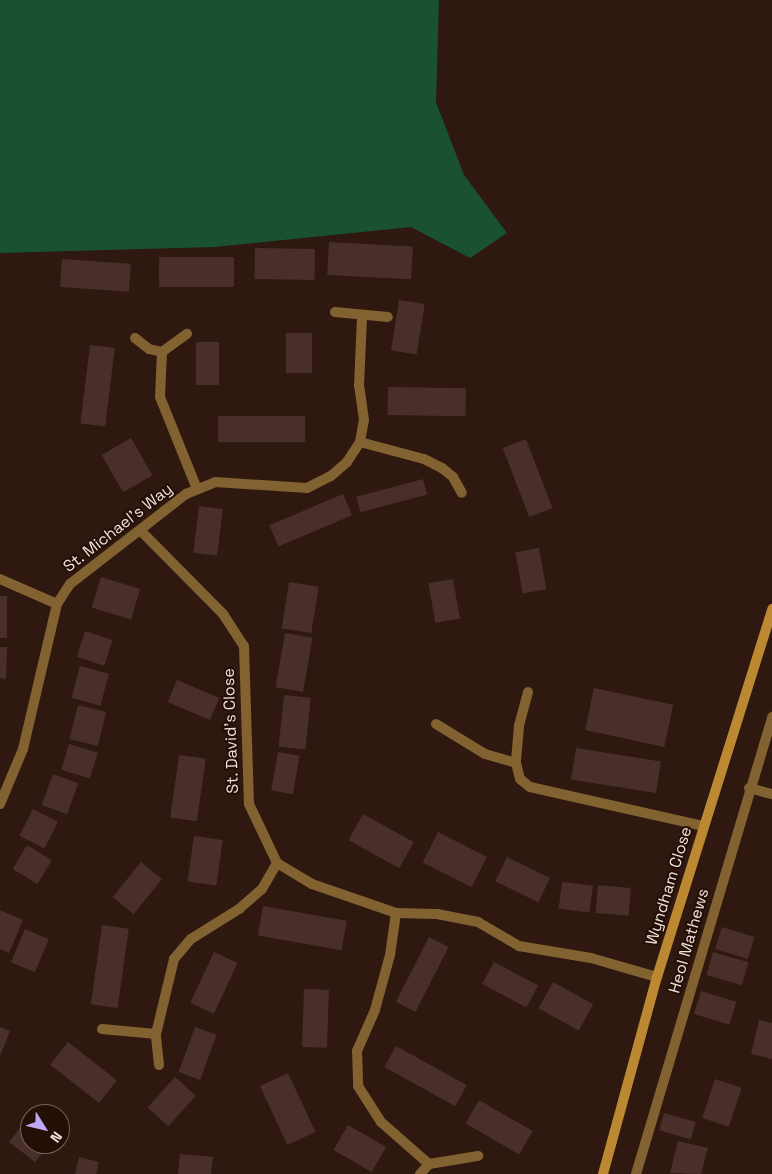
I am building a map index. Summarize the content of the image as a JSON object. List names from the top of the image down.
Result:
{
  "streets": {
    "street": [
      "St. Michael's Way",
      "St. David's Close",
      "Wyndham Close",
      "Heol Mathews"
    ]
  },
  "crossings": [
    ["St. Michael's Way", "St. David's Close"]
  ],
  "north": "bottom right"
}
